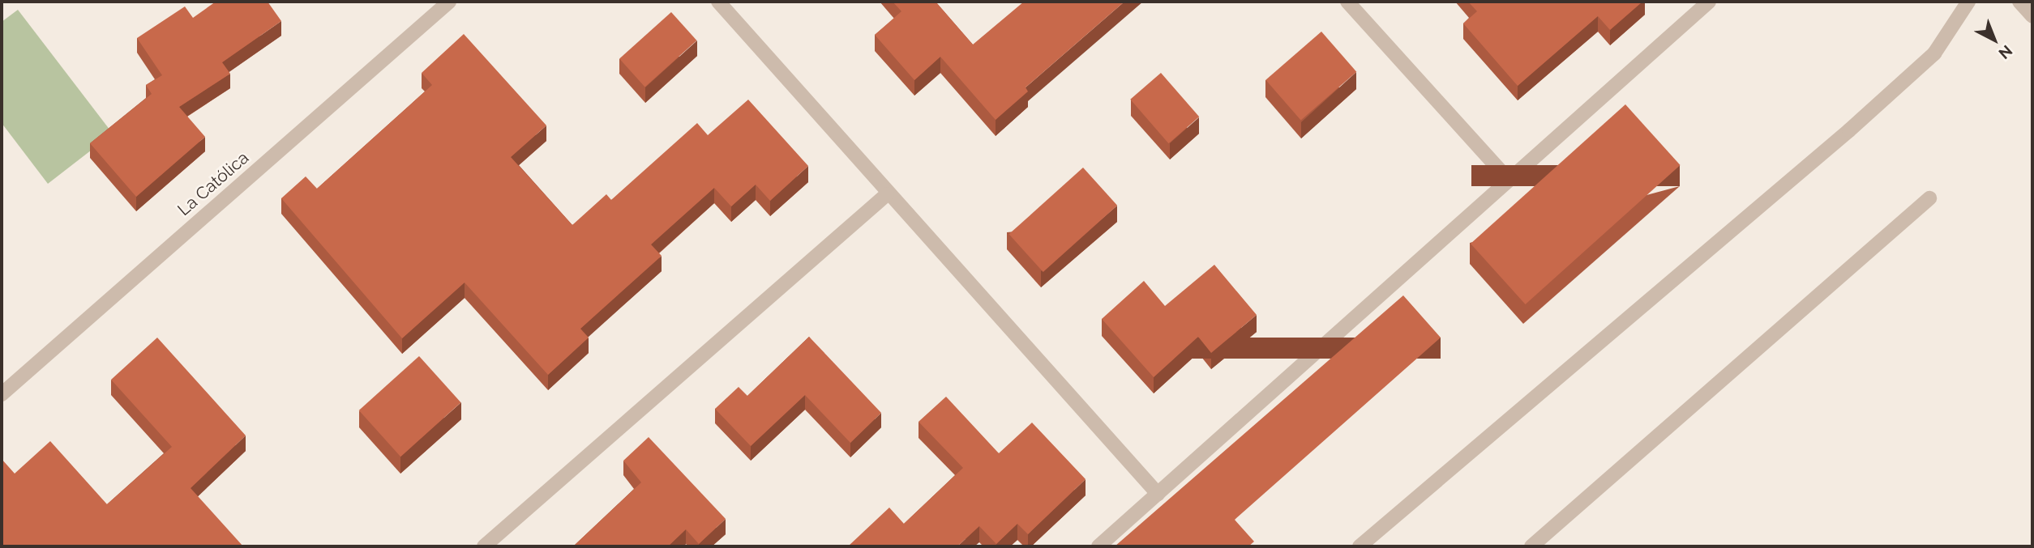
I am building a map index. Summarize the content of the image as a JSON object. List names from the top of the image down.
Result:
{
  "streets": {
    "street": ["La Católica"]
  },
  "north": "bottom right"
}
